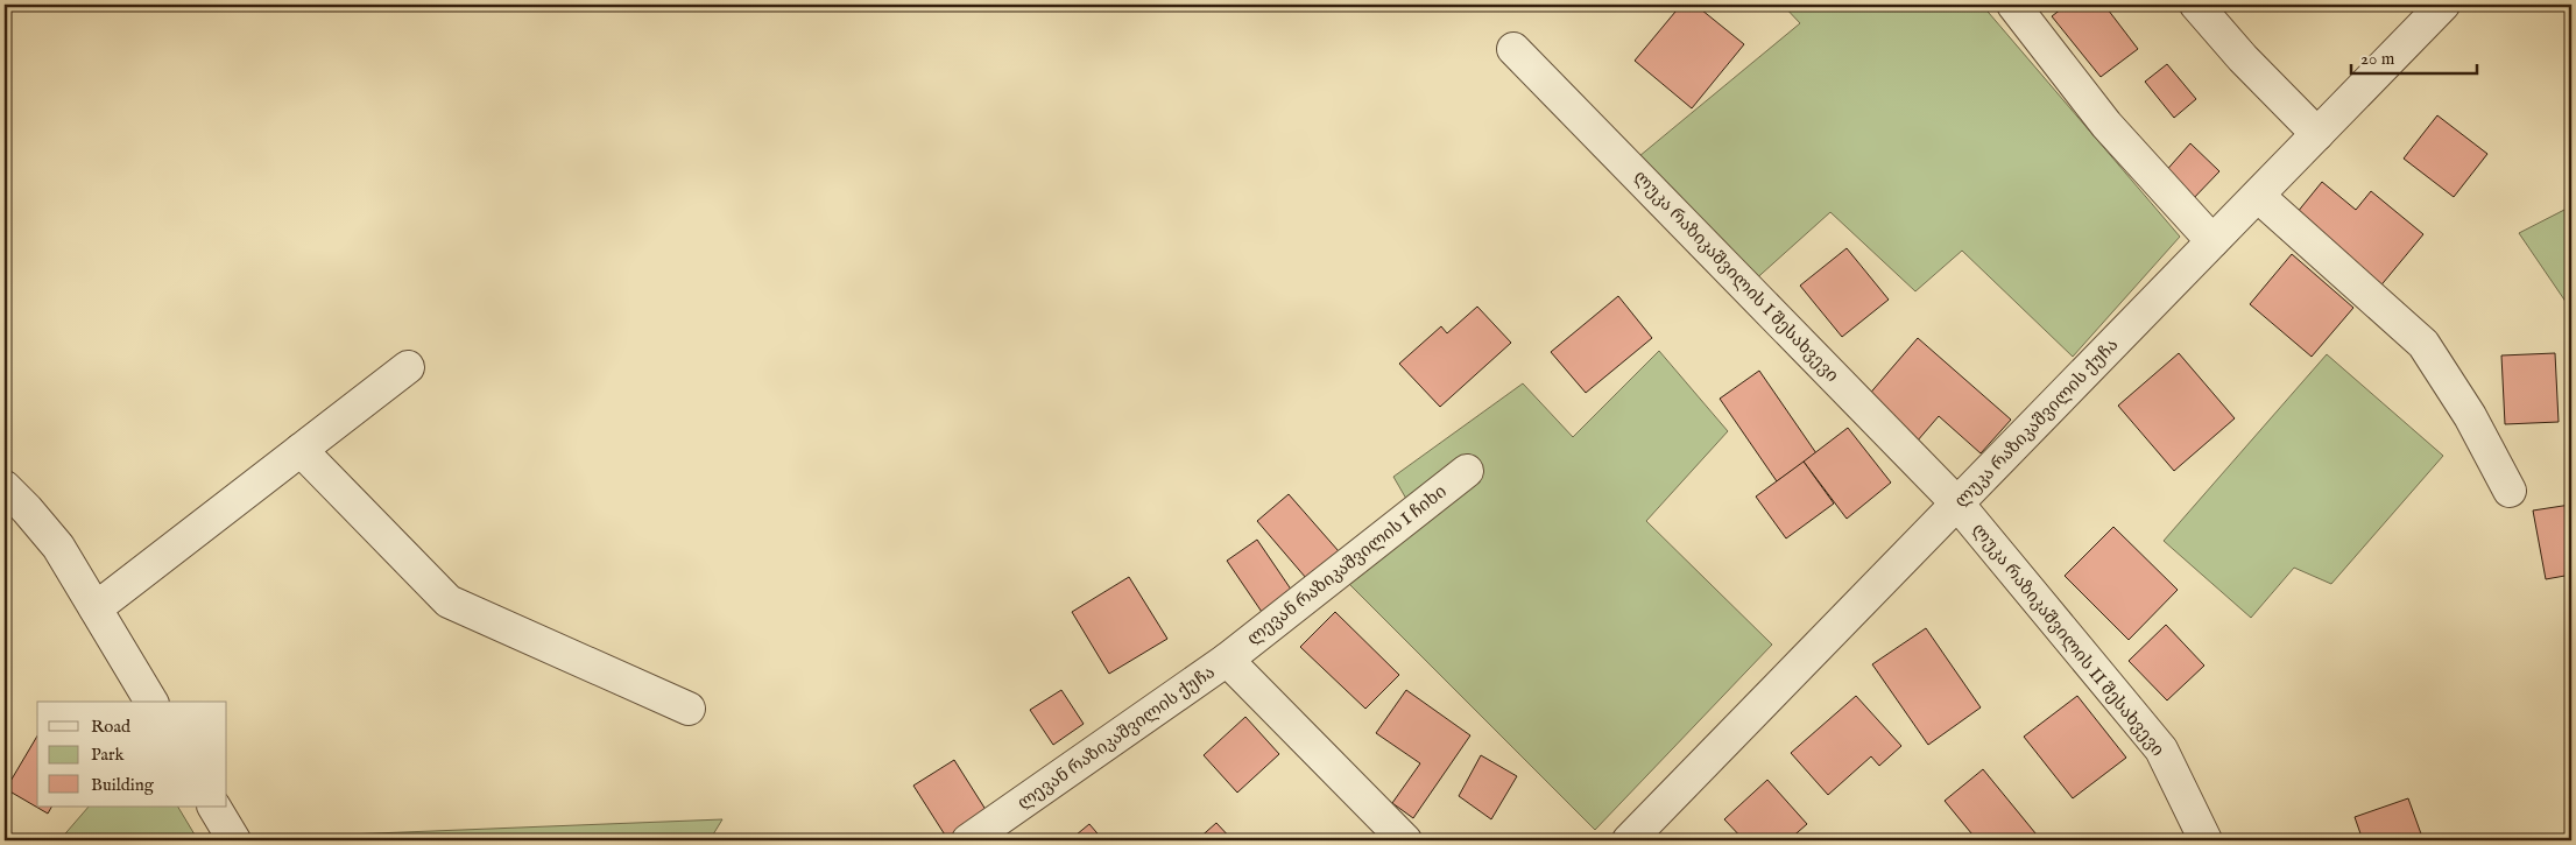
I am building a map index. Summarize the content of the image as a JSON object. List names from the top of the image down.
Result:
{
  "streets": {
    "street": [
      "ლუკა რაზიკაშვილის I შესახვევი",
      "ლუკა რაზიკაშვილის ქუჩა",
      "ლევან რაზიკაშვილის I ჩიხი",
      "ლუკა რაზიკაშვილის II შესახვევი",
      "ლევან რაზიკაშვილის ქუჩა"
    ]
  },
  "crossings": [
    ["ლუკა რაზიკაშვილის I შესახვევი", "ლუკა რაზიკაშვილის ქუჩა"],
    ["ლუკა რაზიკაშვილის I შესახვევი", "ლუკა რაზიკაშვილის II შესახვევი"],
    ["ლუკა რაზიკაშვილის ქუჩა", "ლუკა რაზიკაშვილის II შესახვევი"],
    ["ლევან რაზიკაშვილის I ჩიხი", "ლევან რაზიკაშვილის ქუჩა"]
  ],
  "legend": ["Road", "Park", "Building"],
  "scale_bar": "20 m"
}
